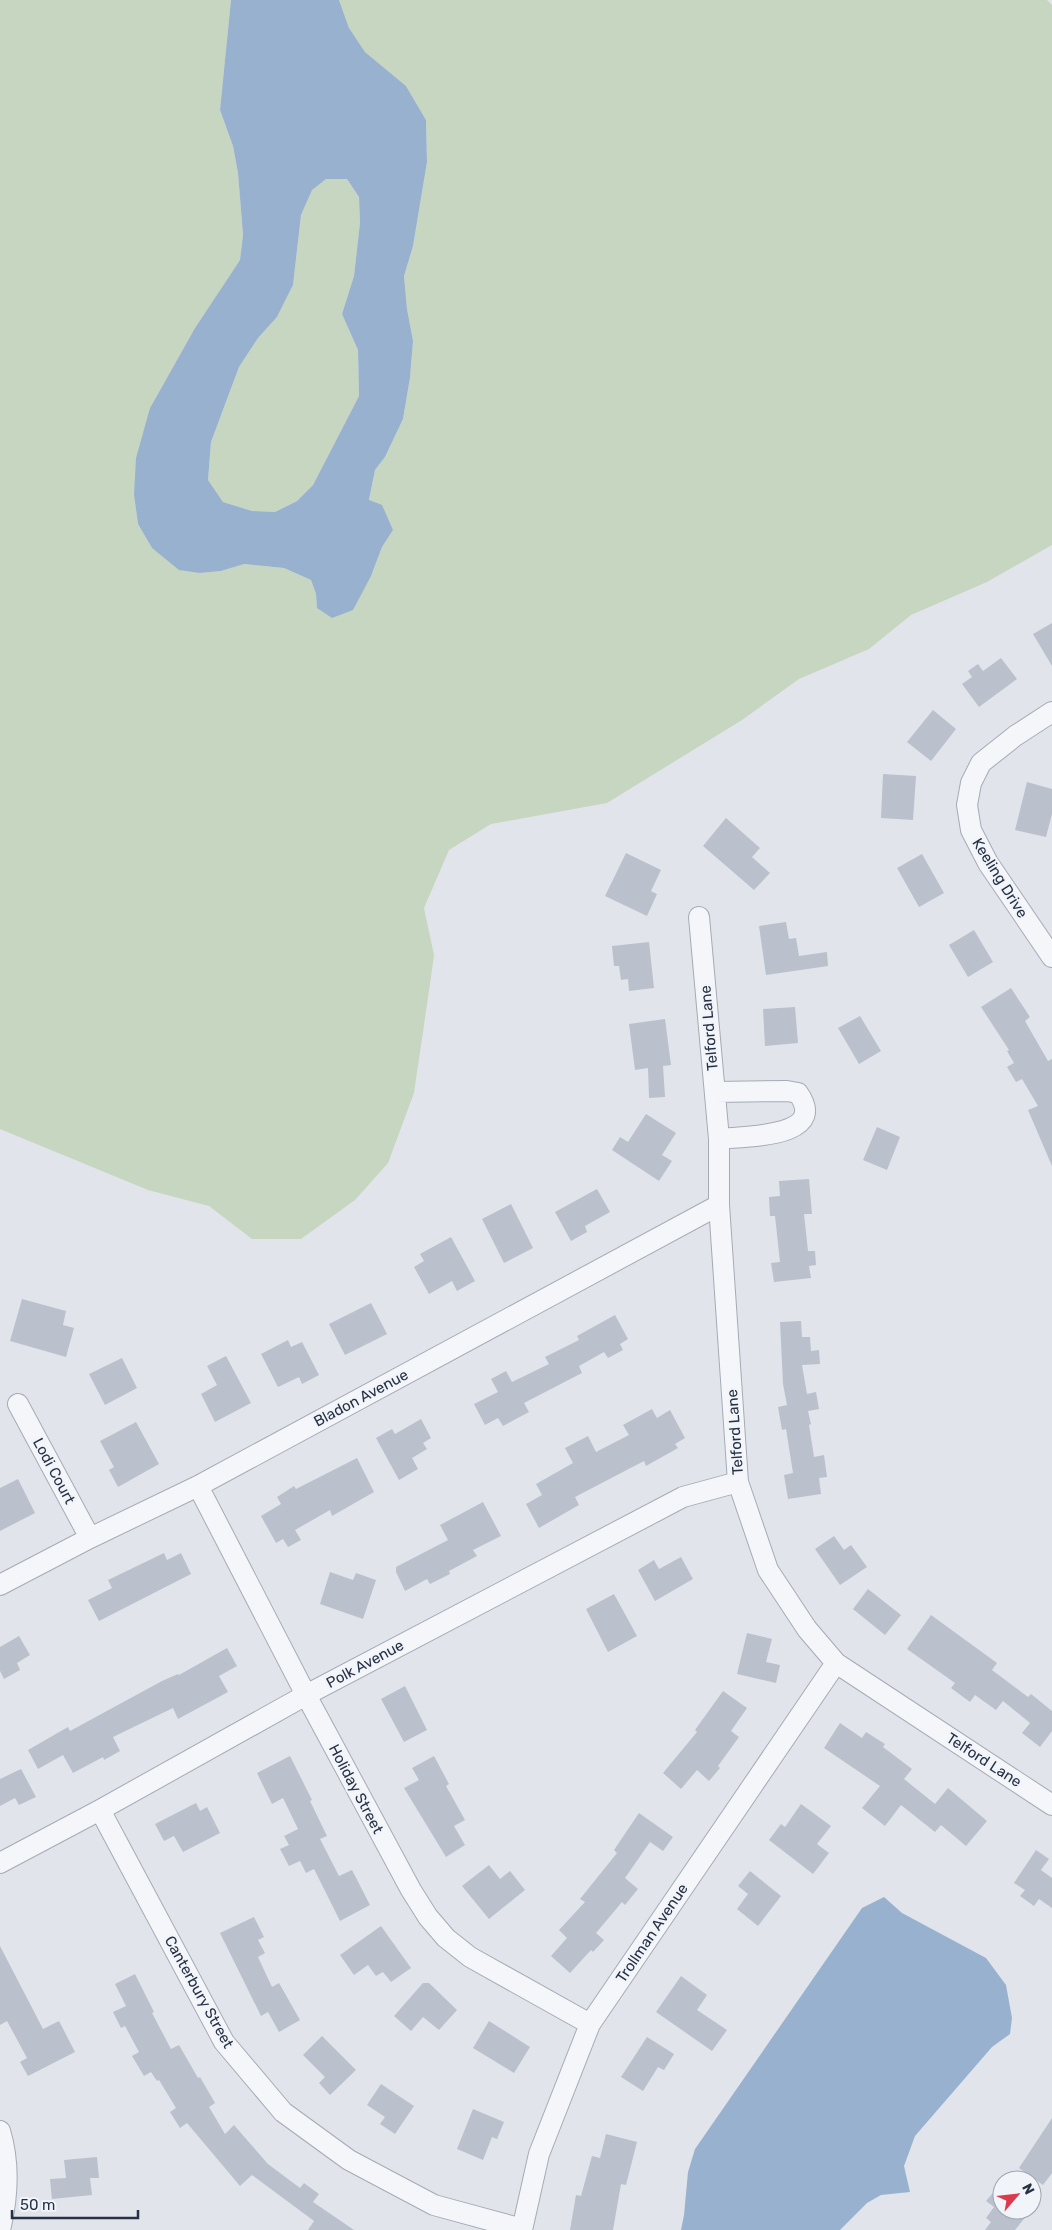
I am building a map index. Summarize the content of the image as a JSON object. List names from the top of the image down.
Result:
{
  "streets": {
    "street": [
      "Keeling Drive",
      "Telford Lane",
      "Bladon Avenue",
      "Lodi Court",
      "Polk Avenue",
      "Holiday Street",
      "Trollman Avenue",
      "Canterbury Street"
    ]
  },
  "crossings": [
    ["Telford Lane", "Bladon Avenue"],
    ["Telford Lane", "Polk Avenue"],
    ["Telford Lane", "Trollman Avenue"],
    ["Bladon Avenue", "Lodi Court"],
    ["Bladon Avenue", "Holiday Street"],
    ["Polk Avenue", "Holiday Street"],
    ["Polk Avenue", "Canterbury Street"],
    ["Holiday Street", "Trollman Avenue"],
    ["Trollman Avenue", "Canterbury Street"]
  ],
  "scale_bar": "50 m",
  "north": "top right"
}
